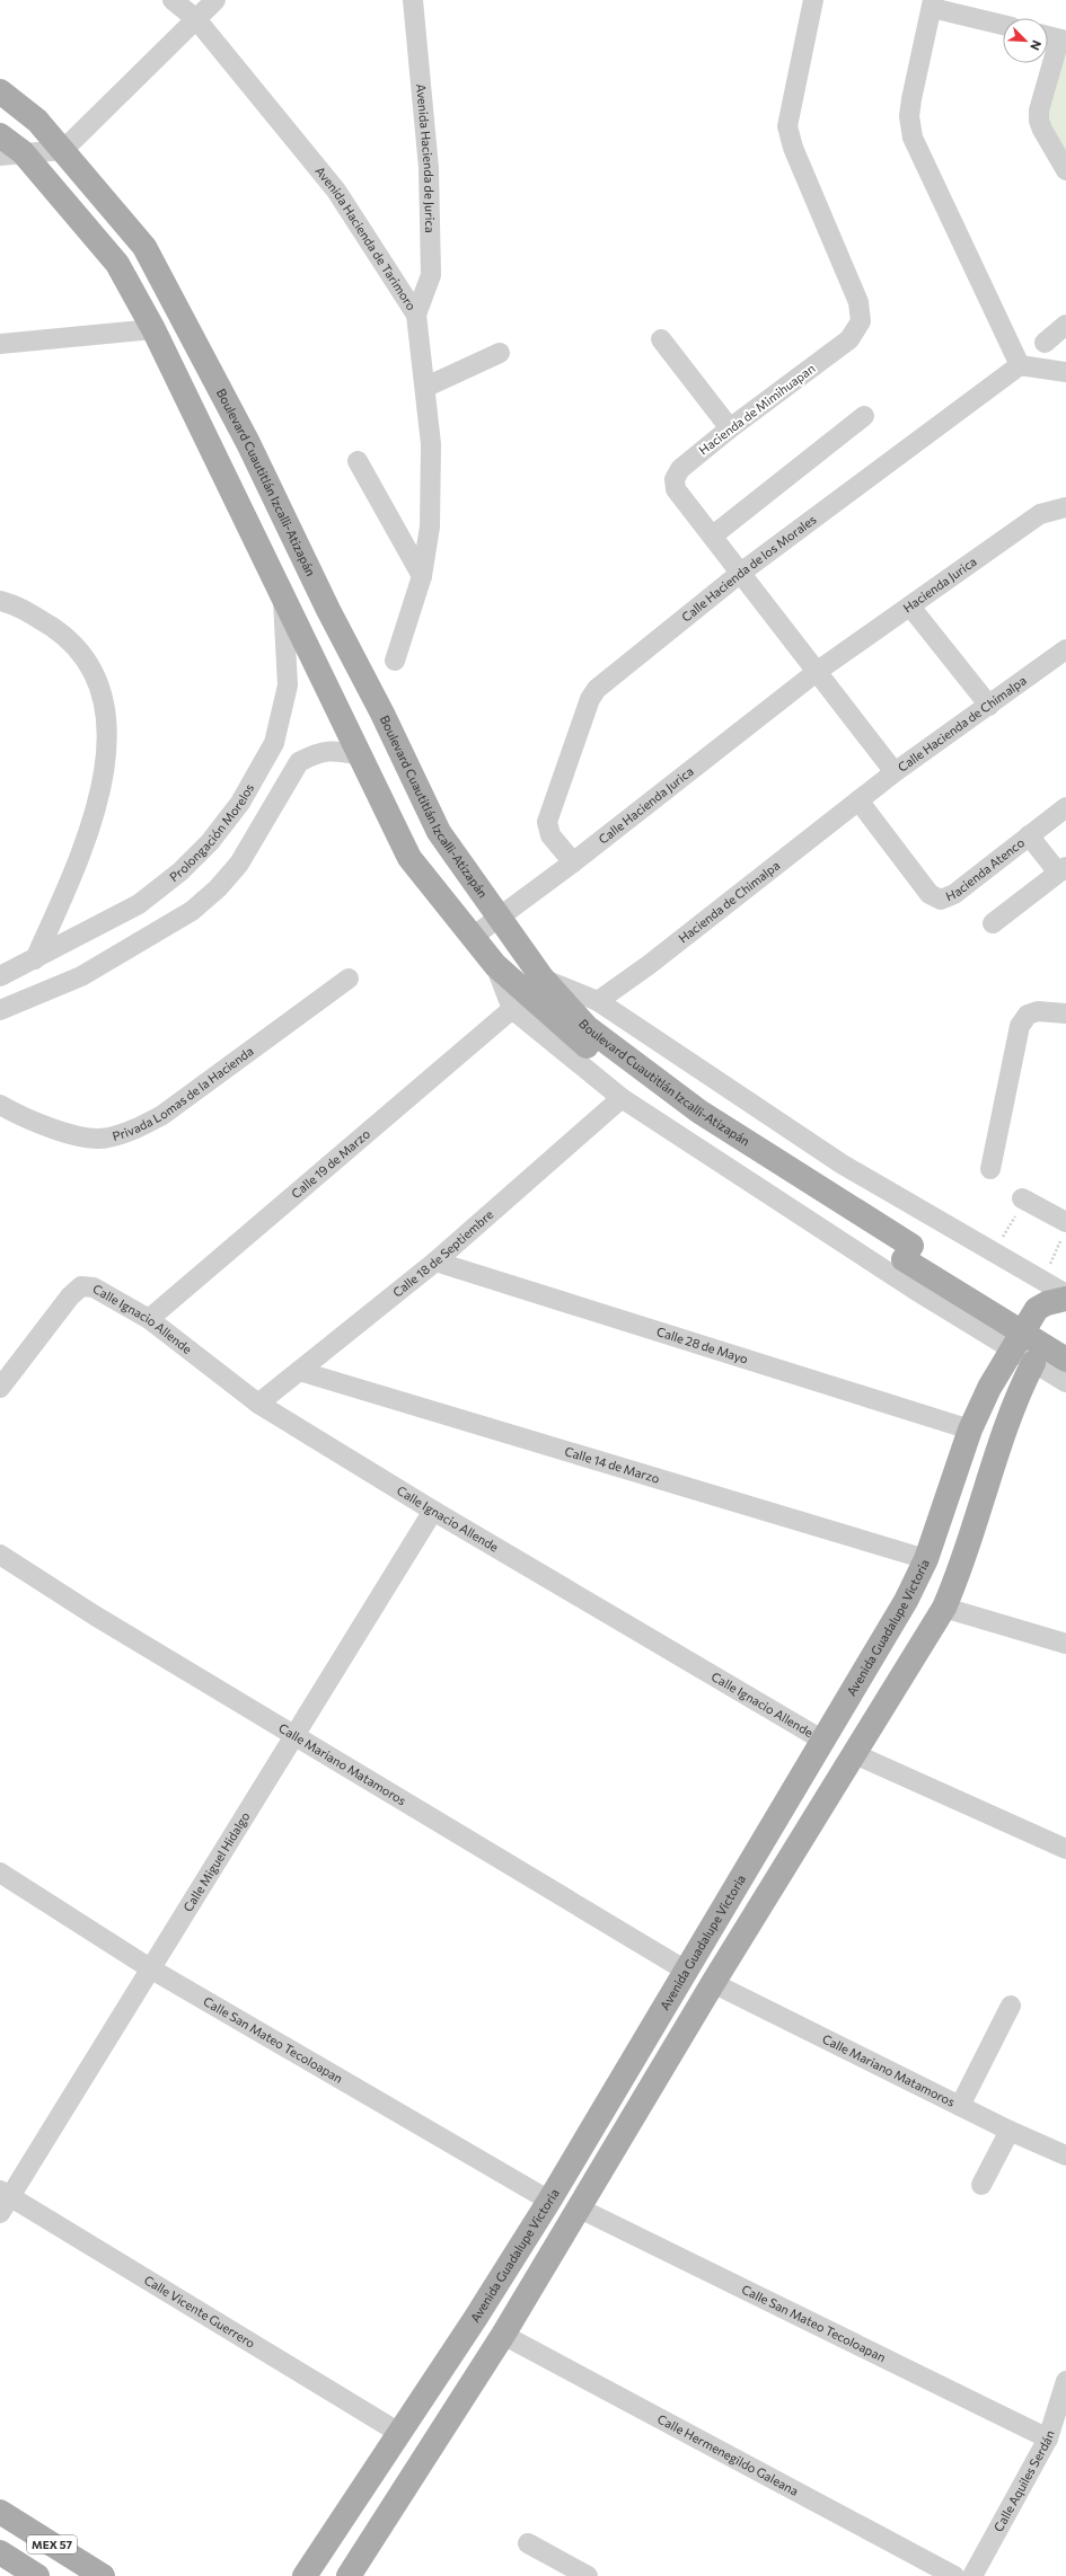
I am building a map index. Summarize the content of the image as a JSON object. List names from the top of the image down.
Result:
{
  "streets": {
    "main road": ["Boulevard Cuautitlán Izcalli-Atizapán", "Avenida Guadalupe Victoria", "MEX 57"],
    "street": [
      "Avenida Hacienda de Jurica",
      "Avenida Hacienda de Tarimoro",
      "Hacienda de Mimihuapan",
      "Calle Hacienda de los Morales",
      "Hacienda Jurica",
      "Calle Hacienda de Chimalpa",
      "Calle Hacienda Jurica",
      "Prolongación Morelos",
      "Hacienda Atenco",
      "Hacienda de Chimalpa",
      "Privada Lomas de la Hacienda",
      "Calle 19 de Marzo",
      "Calle 18 de Septiembre",
      "Calle Ignacio Allende",
      "Calle 28 de Mayo",
      "Calle 14 de Marzo",
      "Calle Mariano Matamoros",
      "Calle Miguel Hidalgo",
      "Calle San Mateo Tecoloapan",
      "Calle Vicente Guerrero",
      "Calle Hermenegildo Galeana",
      "Calle Aquiles Serdán"
    ]
  },
  "crossings": [
    ["Avenida Hacienda de Jurica", "Avenida Hacienda de Tarimoro"],
    ["Hacienda de Mimihuapan", "Calle Hacienda de los Morales"],
    ["Hacienda de Mimihuapan", "Hacienda Jurica"],
    ["Hacienda de Mimihuapan", "Calle Hacienda de Chimalpa"],
    ["Hacienda de Mimihuapan", "Calle Hacienda Jurica"],
    ["Boulevard Cuautitlán Izcalli-Atizapán", "Calle Hacienda Jurica"],
    ["Boulevard Cuautitlán Izcalli-Atizapán", "Prolongación Morelos"],
    ["Calle Hacienda de los Morales", "Calle Hacienda Jurica"],
    ["Hacienda Jurica", "Calle Hacienda Jurica"],
    ["Calle Hacienda de Chimalpa", "Hacienda Atenco"],
    ["Calle Hacienda de Chimalpa", "Hacienda de Chimalpa"],
    ["Hacienda Atenco", "Hacienda de Chimalpa"],
    ["Calle 19 de Marzo", "Calle Ignacio Allende"],
    ["Calle 18 de Septiembre", "Calle Ignacio Allende"],
    ["Calle 18 de Septiembre", "Calle 28 de Mayo"],
    ["Calle 18 de Septiembre", "Calle 14 de Marzo"],
    ["Calle Ignacio Allende", "Avenida Guadalupe Victoria"],
    ["Calle Ignacio Allende", "Calle Miguel Hidalgo"],
    ["Calle 28 de Mayo", "Avenida Guadalupe Victoria"],
    ["Calle 14 de Marzo", "Avenida Guadalupe Victoria"],
    ["Avenida Guadalupe Victoria", "Calle Mariano Matamoros"],
    ["Avenida Guadalupe Victoria", "Calle San Mateo Tecoloapan"],
    ["Avenida Guadalupe Victoria", "Calle Vicente Guerrero"],
    ["Calle Mariano Matamoros", "Calle Miguel Hidalgo"],
    ["Calle Miguel Hidalgo", "Calle San Mateo Tecoloapan"],
    ["Calle Miguel Hidalgo", "Calle Vicente Guerrero"],
    ["Calle San Mateo Tecoloapan", "Calle Aquiles Serdán"]
  ],
  "north": "bottom right"
}
